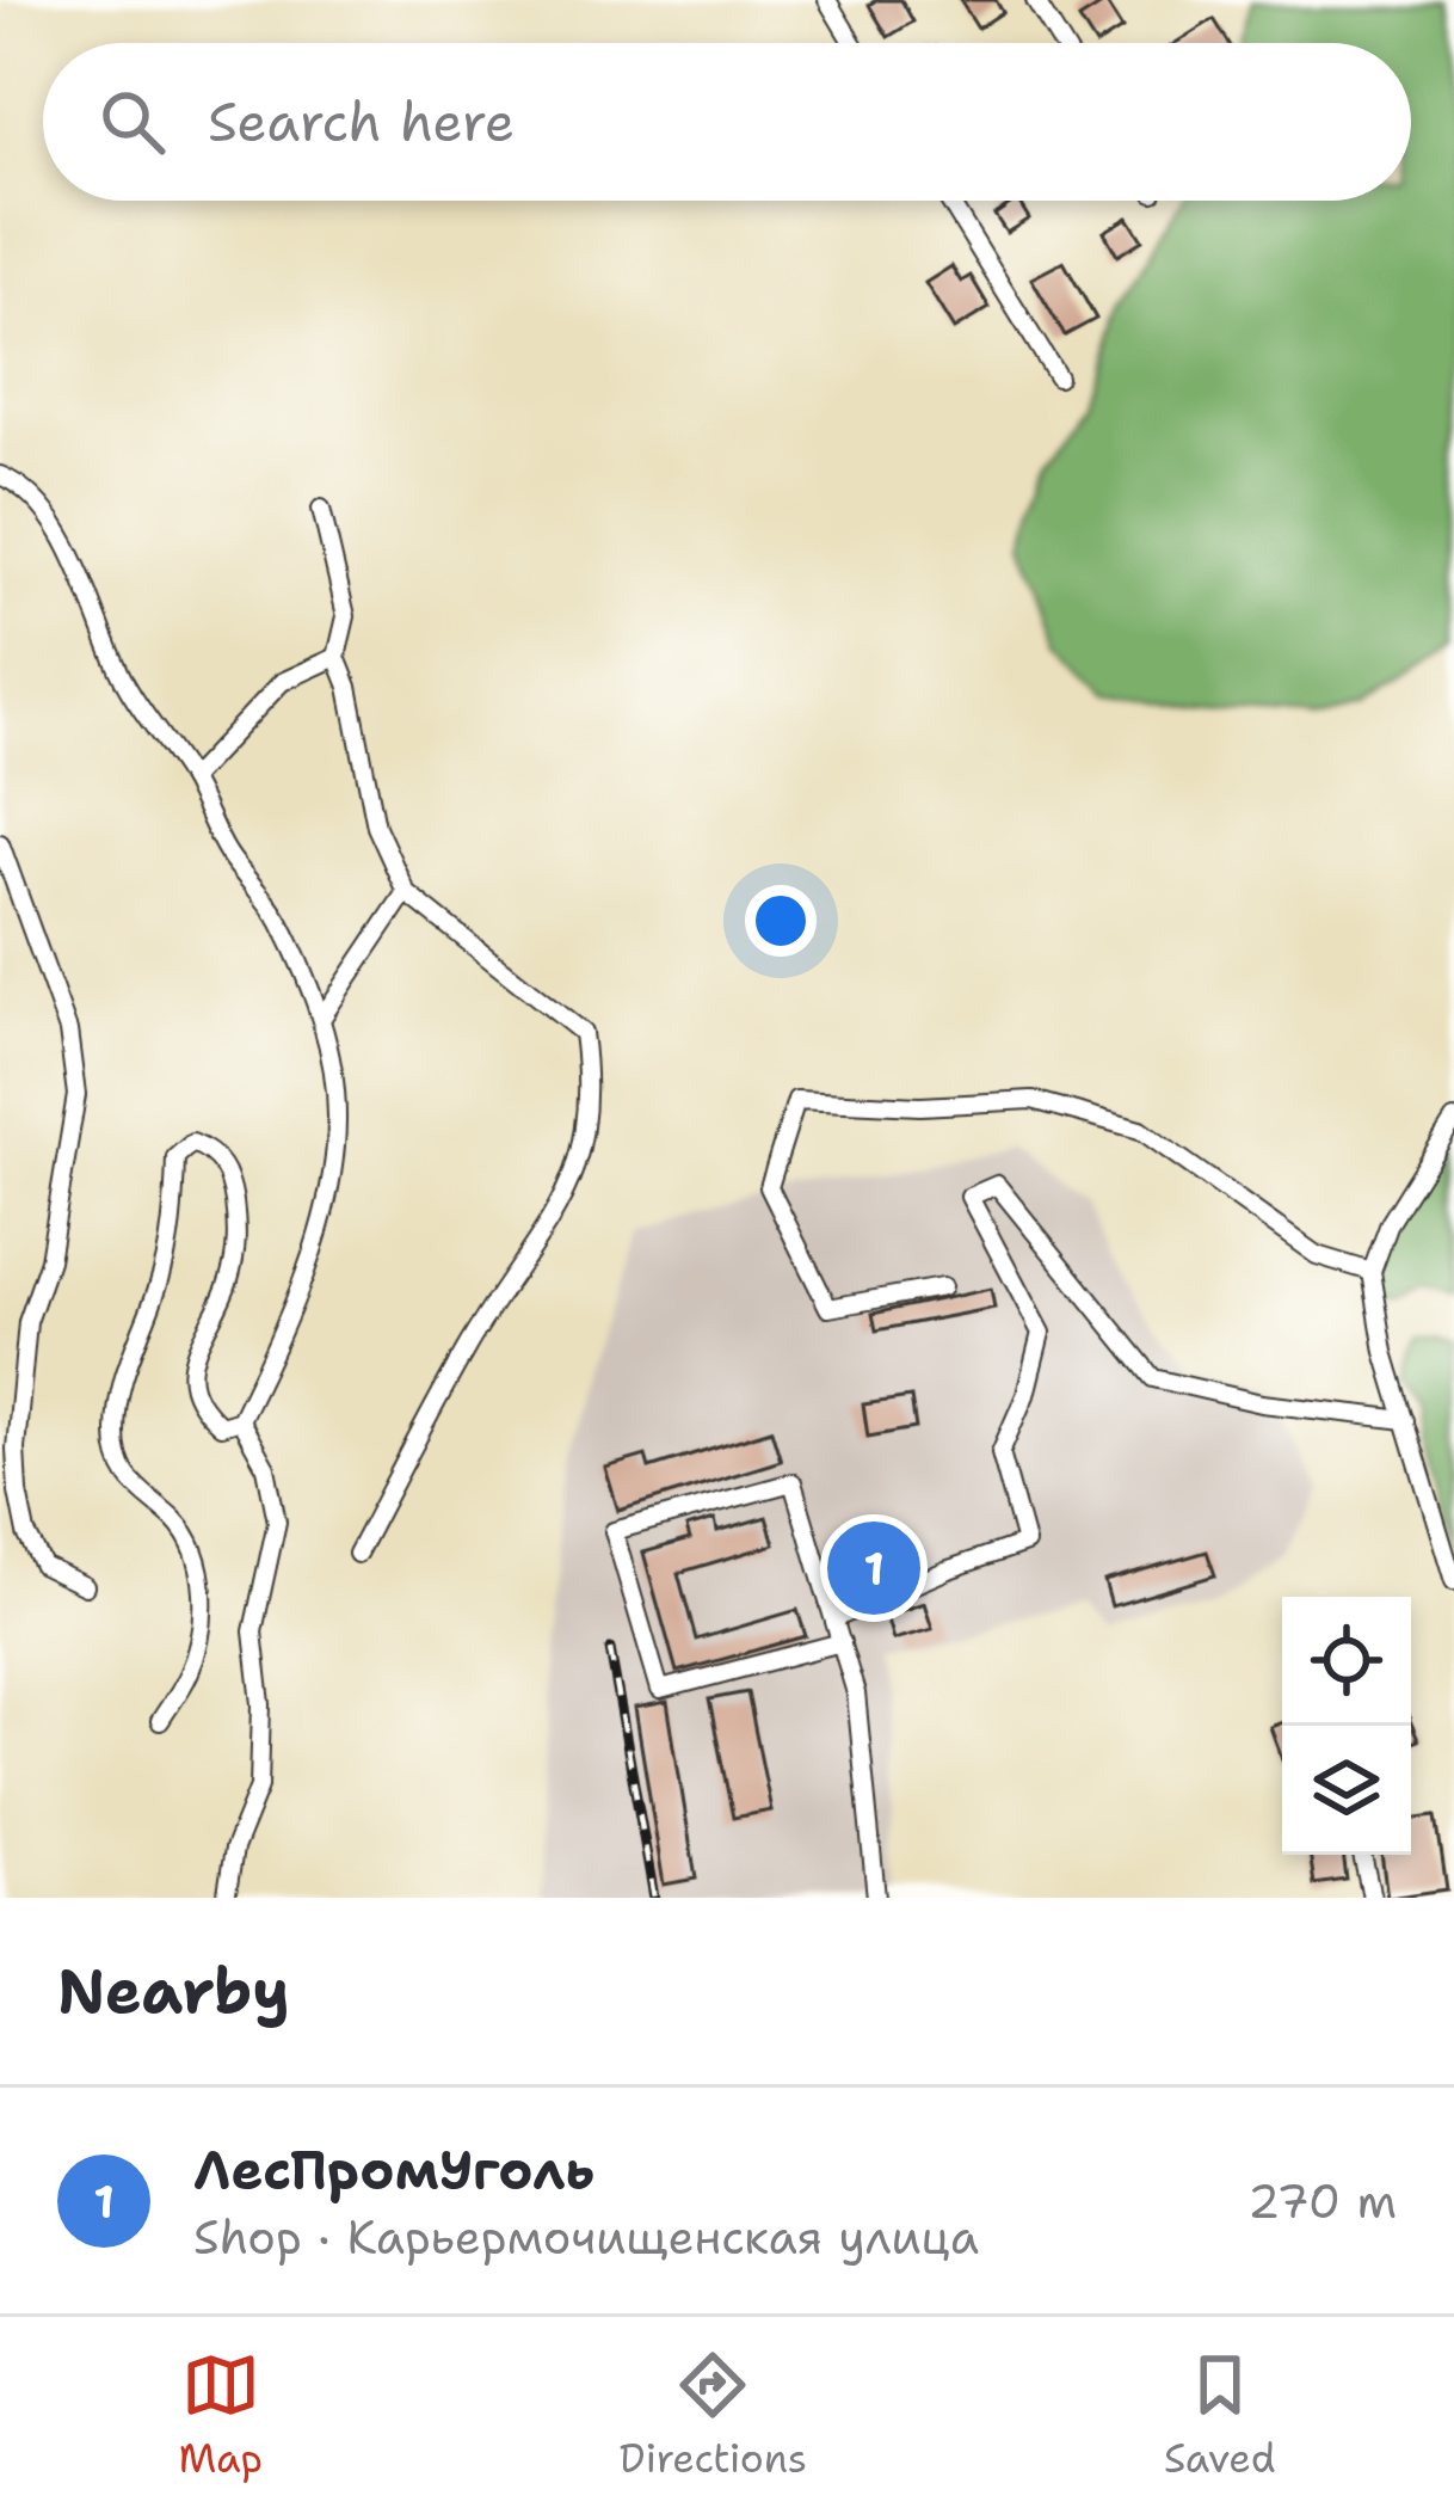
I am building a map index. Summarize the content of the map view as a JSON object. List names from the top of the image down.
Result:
{
  "page": {
    "search": "Search here",
    "pins": "1",
    "heading": "Nearby",
    "list": [
      {
        "mark": "1",
        "name": "ЛесПромУголь",
        "note": "Shop · Карьермочищенская улица",
        "value": "270 m"
      }
    ],
    "nav": ["Map", "Directions", "Saved"]
  }
}
